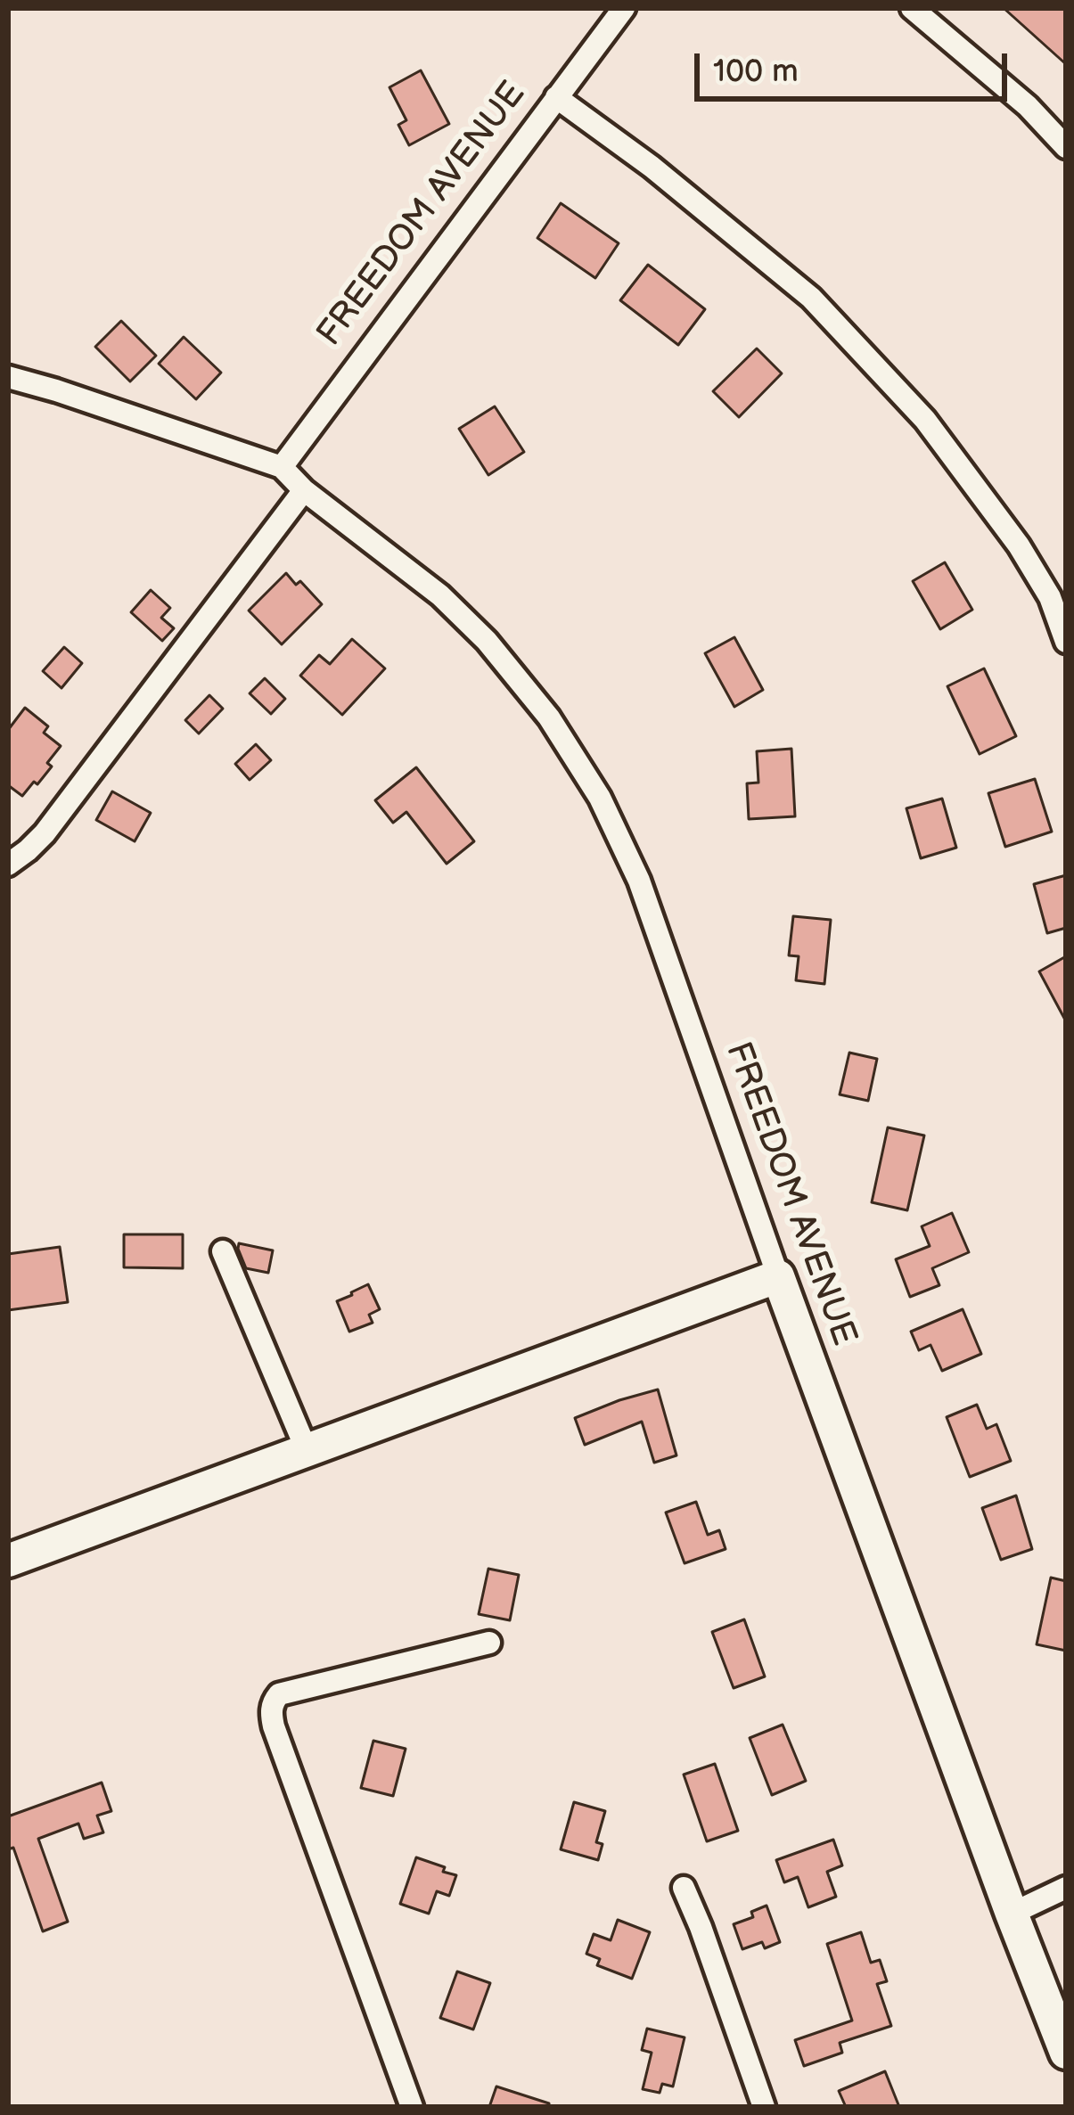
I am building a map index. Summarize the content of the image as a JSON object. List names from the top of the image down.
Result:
{
  "streets": {
    "main road": ["FREEDOM AVENUE"]
  },
  "scale_bar": "100 m"
}
